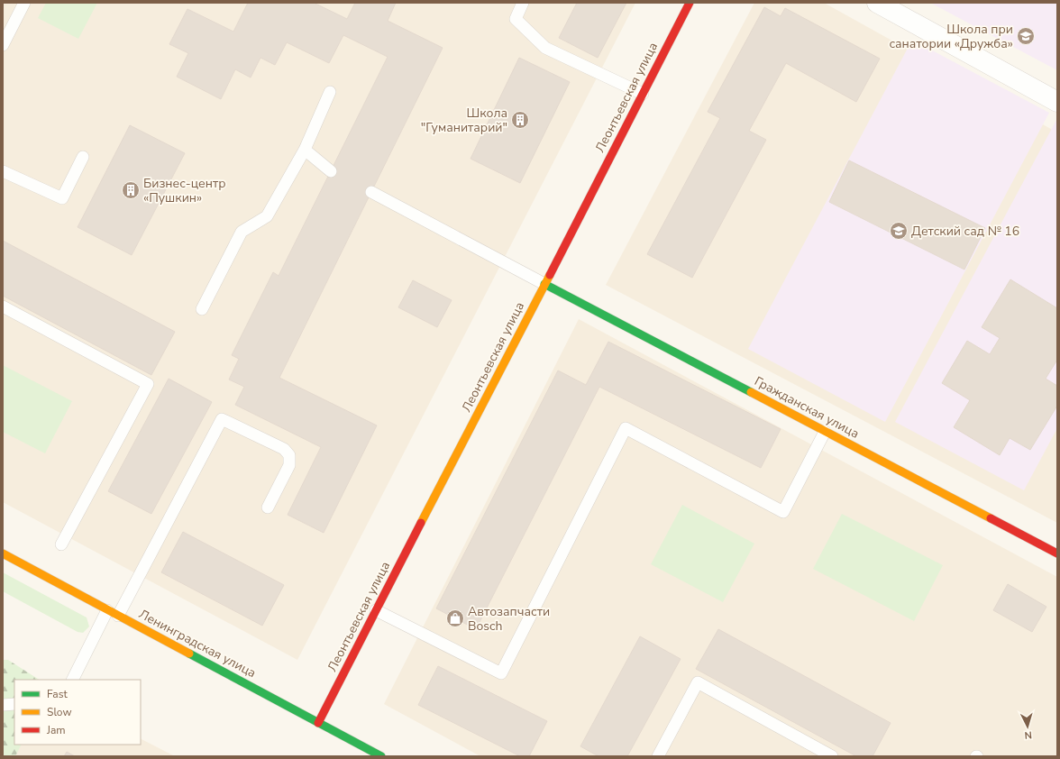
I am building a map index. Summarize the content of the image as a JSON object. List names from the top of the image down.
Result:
{
  "streets": {
    "street": ["Леонтьевская улица", "Гражданская улица", "Ленинградская улица"]
  },
  "crossings": [
    ["Леонтьевская улица", "Гражданская улица"],
    ["Леонтьевская улица", "Ленинградская улица"]
  ],
  "places": {
    "school or university": ["Школа при санатории «Дружба»", "Детский сад № 16"],
    "building": ["Школа \"Гуманитарий\"", "Бизнес-центр «Пушкин»"],
    "shop": ["Автозапчасти Bosch"]
  },
  "legend": ["Fast", "Slow", "Jam"],
  "north": "bottom"
}
